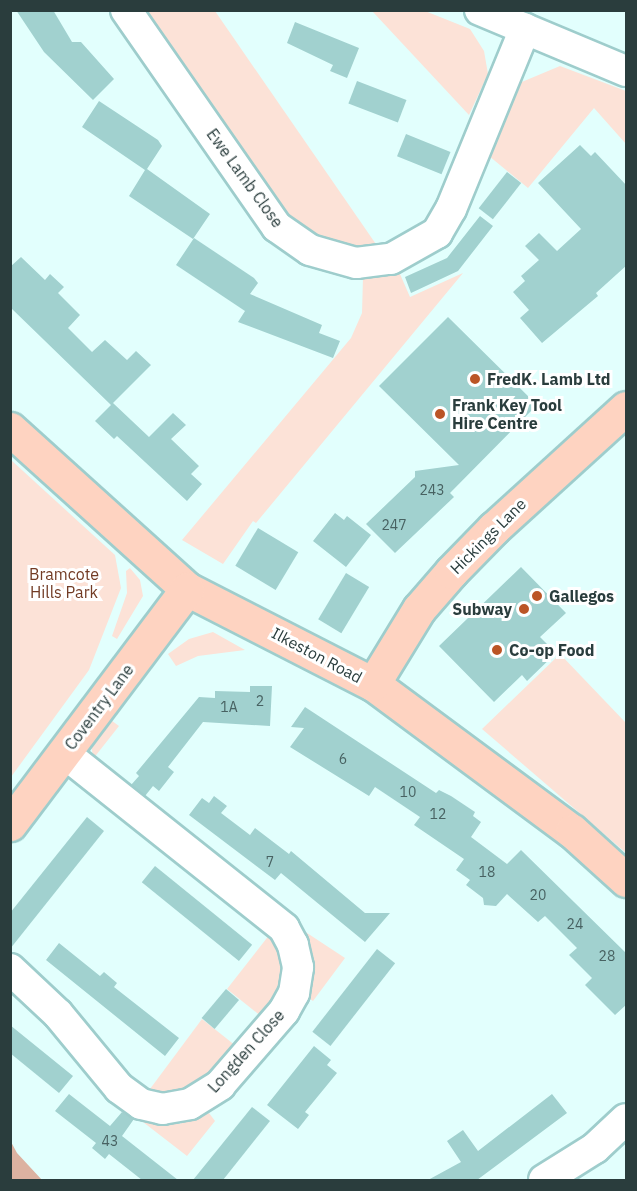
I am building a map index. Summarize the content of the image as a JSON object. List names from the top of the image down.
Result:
{
  "streets": {
    "main road": ["Hickings Lane", "Ilkeston Road", "Coventry Lane"],
    "street": ["Ewe Lamb Close", "Longden Close"]
  },
  "crossings": [
    ["Hickings Lane", "Ilkeston Road"],
    ["Ilkeston Road", "Coventry Lane"],
    ["Coventry Lane", "Longden Close"]
  ],
  "parks": ["Bramcote Hills Park"],
  "places": [
    "FredK. Lamb Ltd",
    "Frank Key Tool Hire Centre",
    "Gallegos",
    "Subway",
    "Co-op Food"
  ],
  "house_numbers": [
    "243",
    "247",
    "2",
    "1A",
    "6",
    "10",
    "12",
    "7",
    "18",
    "20",
    "24",
    "28",
    "43"
  ]
}
